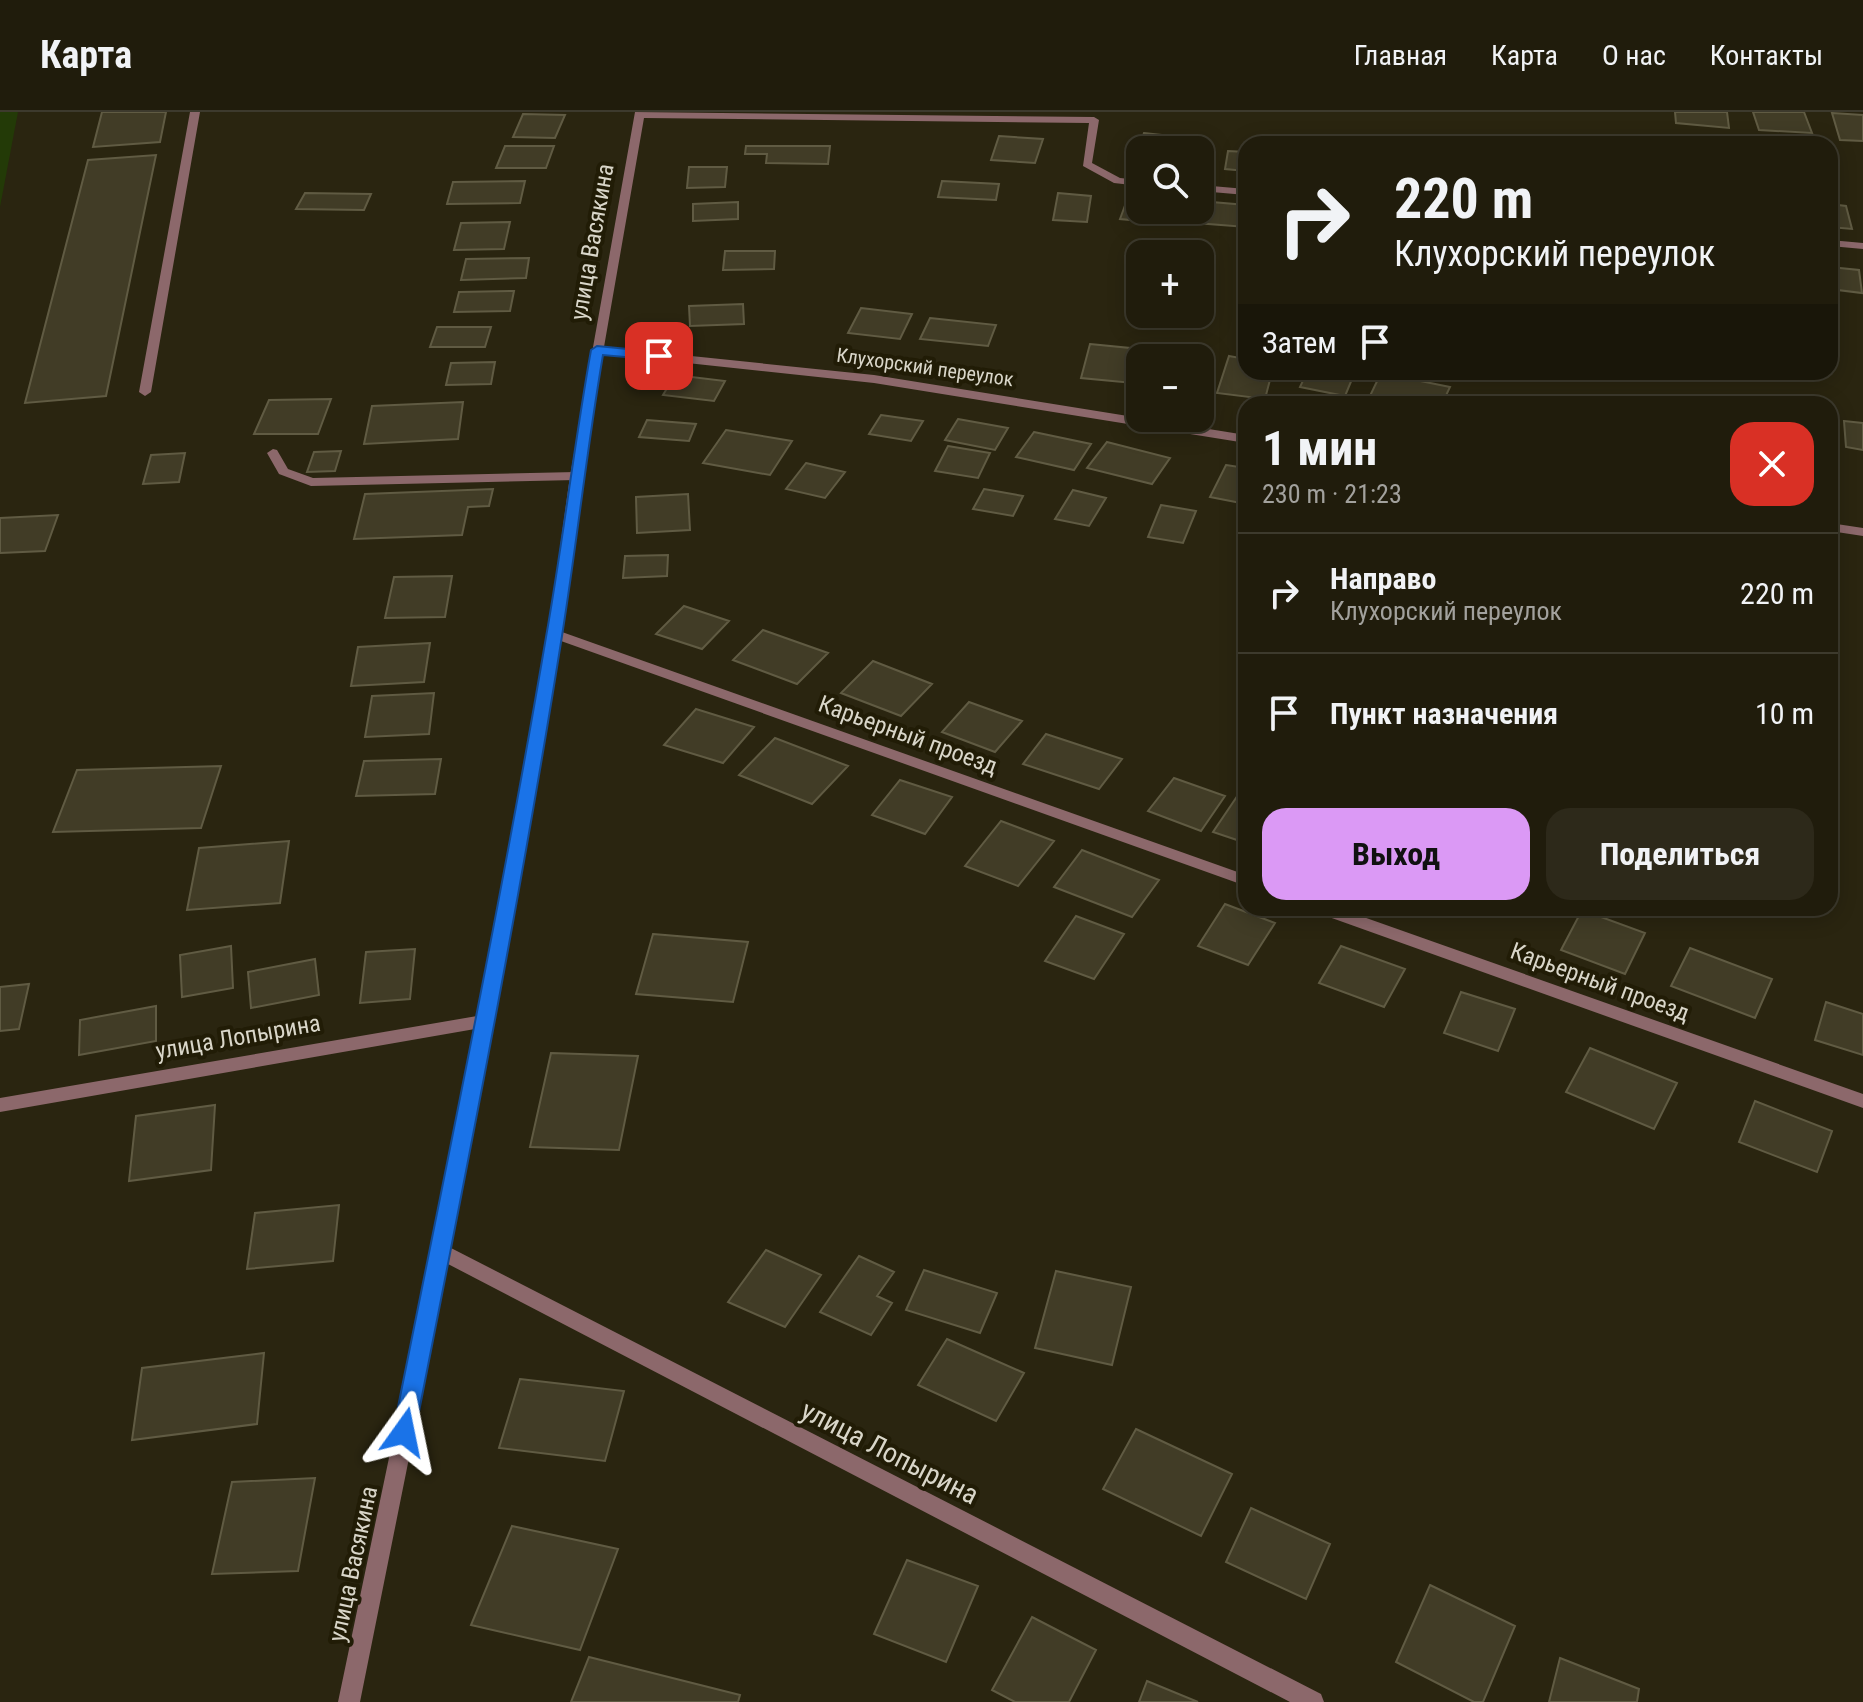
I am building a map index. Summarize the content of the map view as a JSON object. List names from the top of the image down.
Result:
{
  "streets": {
    "street": [
      "улица Васякина",
      "Клухорский переулок",
      "Карьерный проезд",
      "улица Лопырина"
    ]
  },
  "crossings": [
    ["улица Васякина", "Клухорский переулок"],
    ["улица Васякина", "Карьерный проезд"],
    ["улица Васякина", "улица Лопырина"]
  ],
  "page": {
    "header": "Карта",
    "nav": [
      "Главная",
      "Карта",
      "О нас",
      "Контакты"
    ],
    "map_buttons": ["+", "−"],
    "turn": ["220 m", "Клухорский переулок"],
    "then": "Затем",
    "heading": ["1 мин", "230 m · 21:23"],
    "list": [
      {
        "name": "Направо",
        "note": "Клухорский переулок",
        "value": "220 m"
      },
      {
        "name": "Пункт назначения",
        "value": "10 m"
      }
    ],
    "buttons": ["Выход", "Поделиться"]
  }
}
